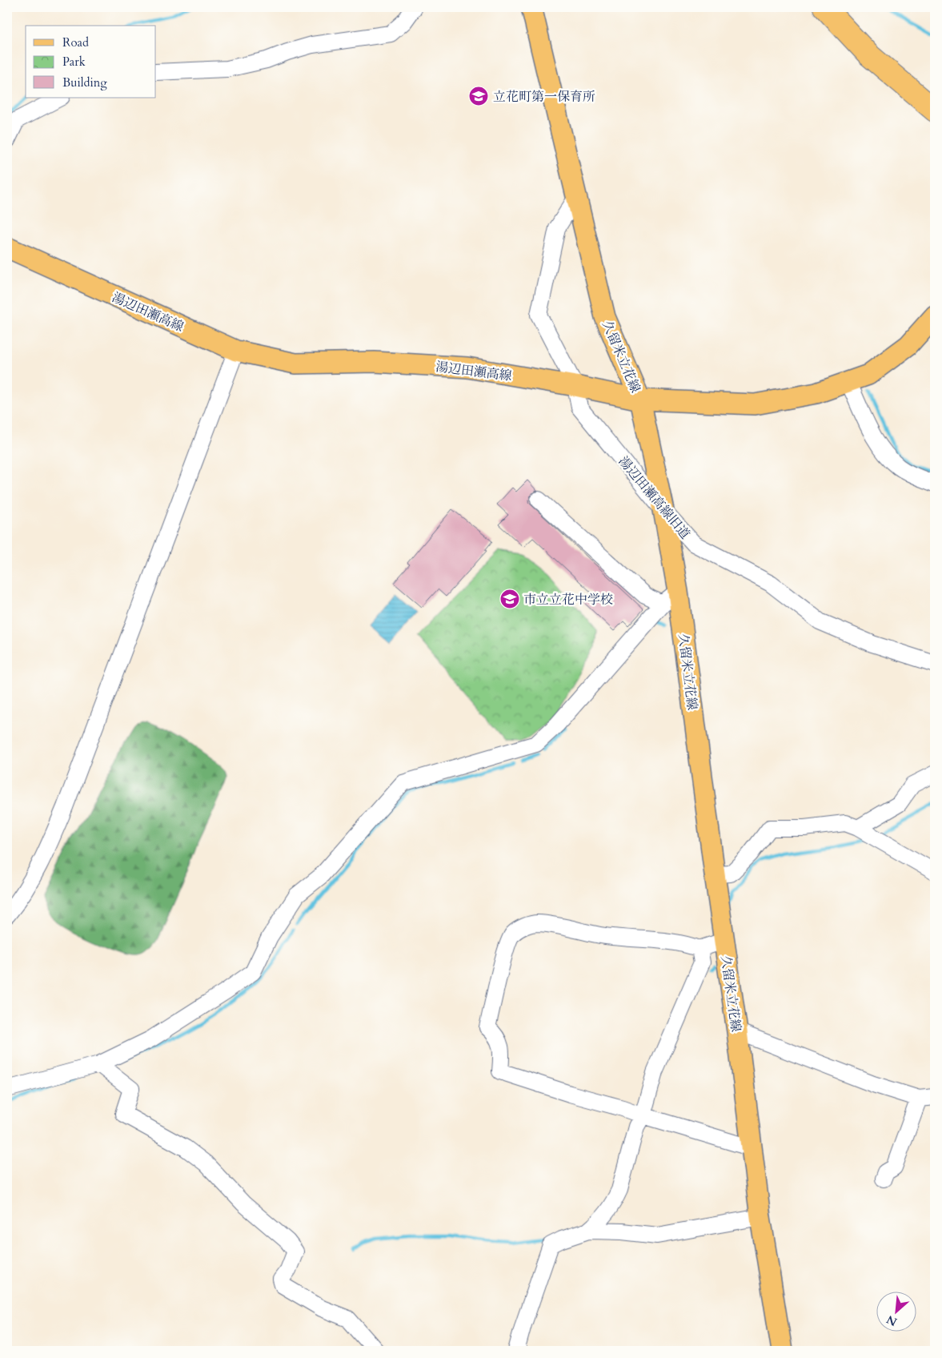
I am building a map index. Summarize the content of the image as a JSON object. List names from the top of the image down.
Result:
{
  "streets": {
    "main road": ["湯辺田瀬高線", "久留米立花線"],
    "street": ["湯辺田瀬高線旧道"]
  },
  "crossings": [
    ["湯辺田瀬高線", "久留米立花線"],
    ["湯辺田瀬高線", "湯辺田瀬高線旧道"],
    ["久留米立花線", "湯辺田瀬高線旧道"]
  ],
  "places": {
    "school or university": ["立花町第一保育所", "市立立花中学校"]
  },
  "legend": ["Road", "Park", "Building"],
  "north": "bottom left"
}
